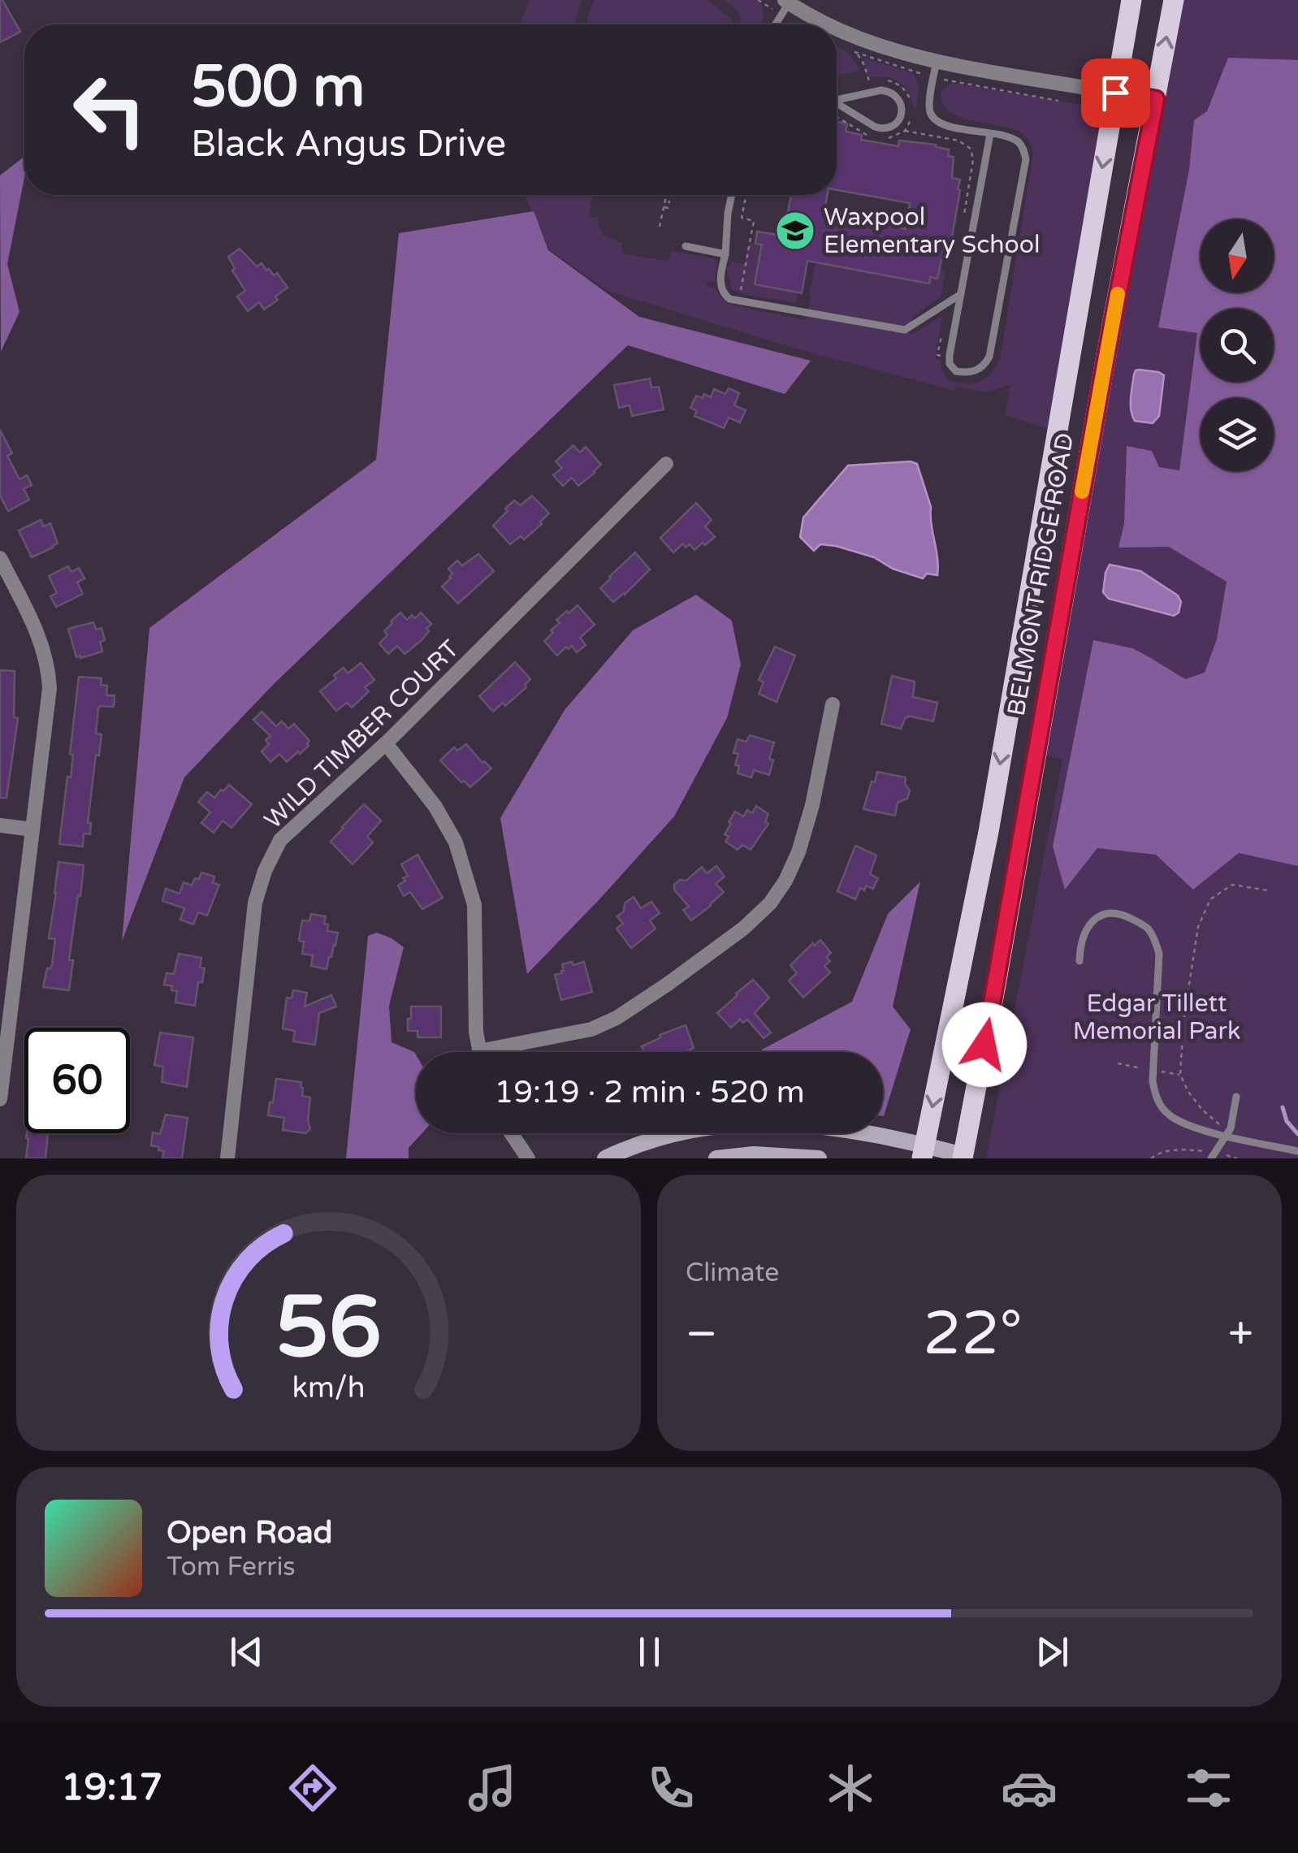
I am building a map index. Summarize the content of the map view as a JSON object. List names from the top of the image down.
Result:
{
  "streets": {
    "main road": ["BELMONT RIDGE ROAD"],
    "street": ["WILD TIMBER COURT"]
  },
  "parks": ["Edgar Tillett Memorial Park"],
  "places": {
    "school or university": ["Waxpool Elementary School"]
  },
  "north": "bottom",
  "page": {
    "turn": ["500 m", "Black Angus Drive"],
    "limit": "60",
    "trip": "19:19 · 2 min · 520 m",
    "tile": "Climate",
    "heat": ["−", "22°", "+"],
    "song": ["Open Road", "Tom Ferris"],
    "tabs": "19:17",
    "gauge": ["56", "km/h"]
  }
}
